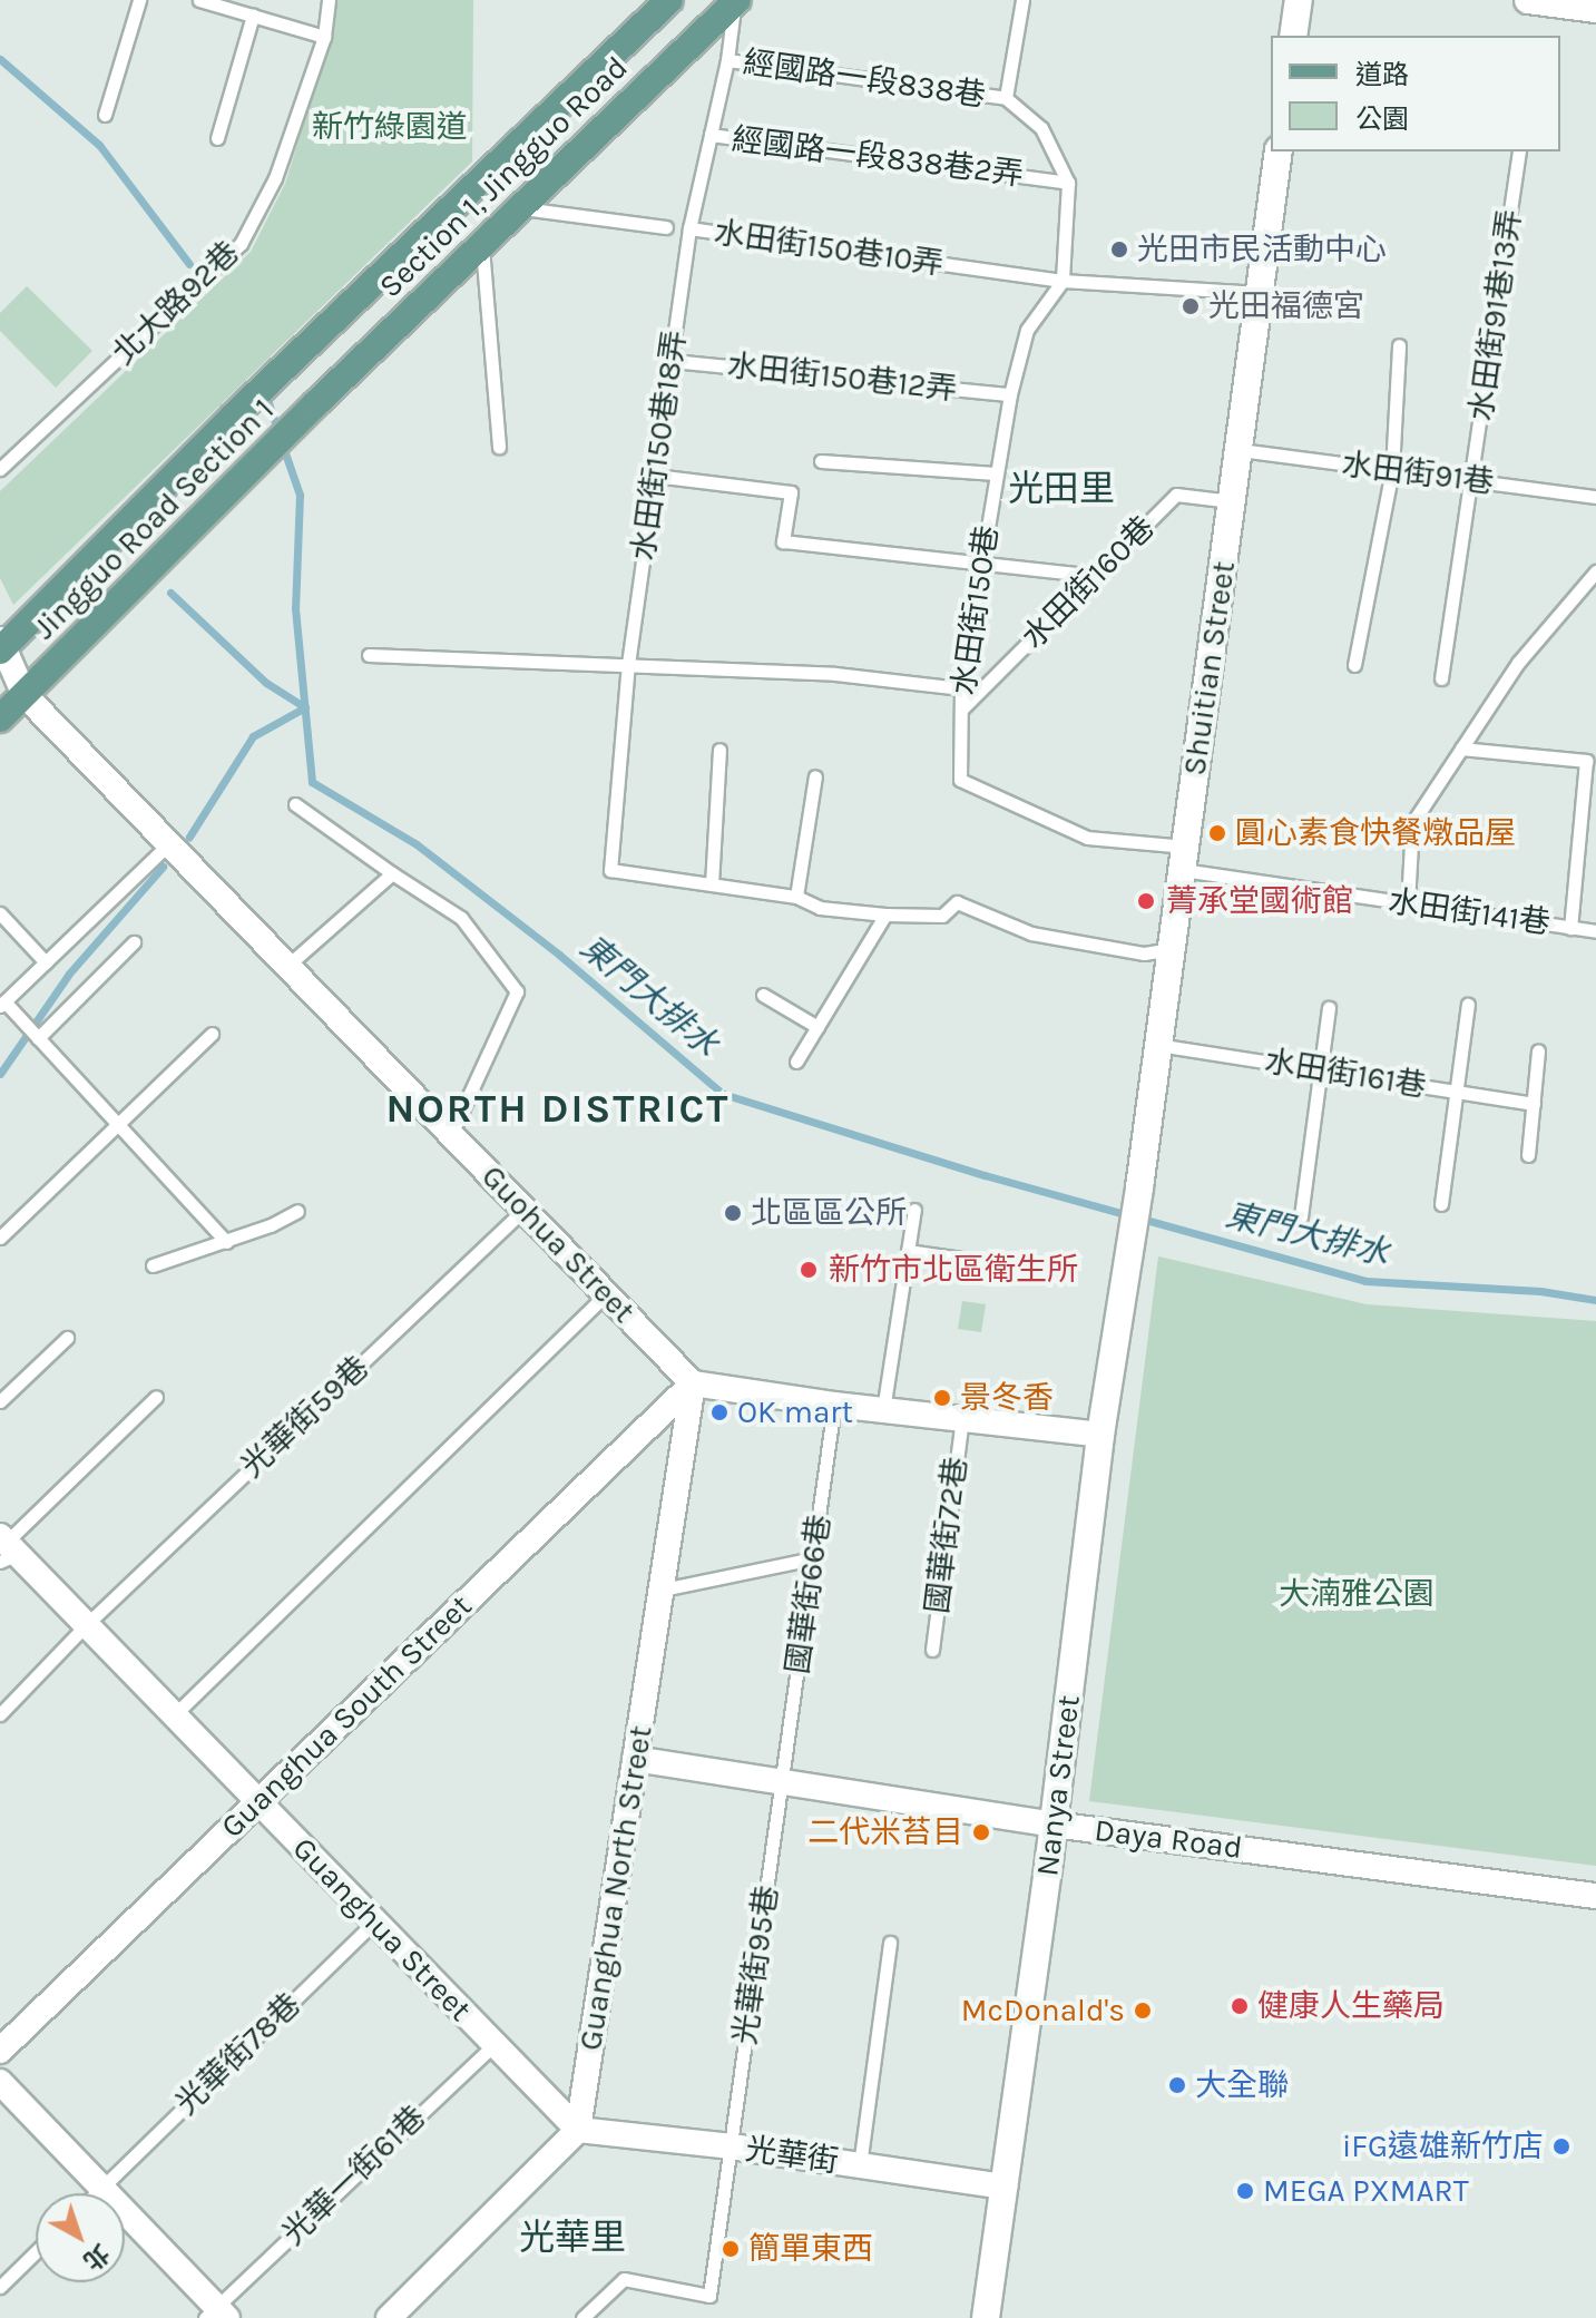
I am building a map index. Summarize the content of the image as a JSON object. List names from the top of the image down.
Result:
{
  "streets": {
    "main road": ["Section 1, Jingguo Road", "Jingguo Road Section 1"],
    "street": [
      "Shuitian Street",
      "Guohua Street",
      "Guanghua South Street",
      "Nanya Street",
      "Daya Road",
      "Guanghua North Street",
      "Guanghua Street",
      "光華街"
    ],
    "lane": [
      "經國路一段838巷",
      "經國路一段838巷2弄",
      "水田街150巷10弄",
      "北大路92巷",
      "水田街91巷13弄",
      "水田街150巷12弄",
      "水田街150巷18弄",
      "水田街91巷",
      "水田街160巷",
      "水田街150巷",
      "水田街141巷",
      "水田街161巷",
      "光華街59巷",
      "國華街72巷",
      "國華街66巷",
      "光華街95巷",
      "光華街78巷",
      "光華一街61巷"
    ]
  },
  "crossings": [
    ["經國路一段838巷", "經國路一段838巷2弄"],
    ["經國路一段838巷", "Section 1, Jingguo Road"],
    ["經國路一段838巷2弄", "水田街150巷10弄"],
    ["Section 1, Jingguo Road", "Jingguo Road Section 1"],
    ["水田街150巷10弄", "水田街150巷18弄"],
    ["水田街150巷10弄", "水田街150巷"],
    ["水田街91巷13弄", "水田街91巷"],
    ["水田街150巷12弄", "水田街150巷18弄"],
    ["水田街150巷12弄", "水田街150巷"],
    ["水田街91巷", "Shuitian Street"],
    ["Jingguo Road Section 1", "Guohua Street"],
    ["水田街160巷", "水田街150巷"],
    ["水田街160巷", "Shuitian Street"],
    ["水田街150巷", "水田街141巷"],
    ["Shuitian Street", "水田街141巷"],
    ["Shuitian Street", "水田街161巷"],
    ["Shuitian Street", "Nanya Street"],
    ["Guohua Street", "光華街59巷"],
    ["Guohua Street", "Guanghua South Street"],
    ["Guohua Street", "Guanghua North Street"],
    ["光華街59巷", "Guanghua Street"],
    ["國華街66巷", "Daya Road"],
    ["國華街66巷", "光華街95巷"],
    ["Guanghua South Street", "Guanghua North Street"],
    ["Guanghua South Street", "Guanghua Street"],
    ["Nanya Street", "Daya Road"],
    ["Nanya Street", "光華街"],
    ["Daya Road", "Guanghua North Street"],
    ["Daya Road", "光華街95巷"],
    ["Guanghua North Street", "Guanghua Street"],
    ["Guanghua North Street", "光華街"],
    ["Guanghua Street", "光華街78巷"],
    ["Guanghua Street", "光華街"],
    ["Guanghua Street", "光華一街61巷"],
    ["光華街95巷", "光華街"]
  ],
  "districts": ["光田里", "NORTH DISTRICT", "光華里"],
  "water": ["東門大排水"],
  "parks": ["新竹綠園道", "大湳雅公園"],
  "places": [
    "光田市民活動中心",
    "光田福德宮",
    "圓心素食快餐燉品屋",
    "菁承堂國術館",
    "北區區公所",
    "新竹市北區衛生所",
    "景冬香",
    "OK mart",
    "二代米苔目",
    "健康人生藥局",
    "McDonald's",
    "大全聯",
    "iFG遠雄新竹店",
    "MEGA PXMART",
    "簡單東西"
  ],
  "legend": ["道路", "公園"],
  "north": "bottom right"
}
